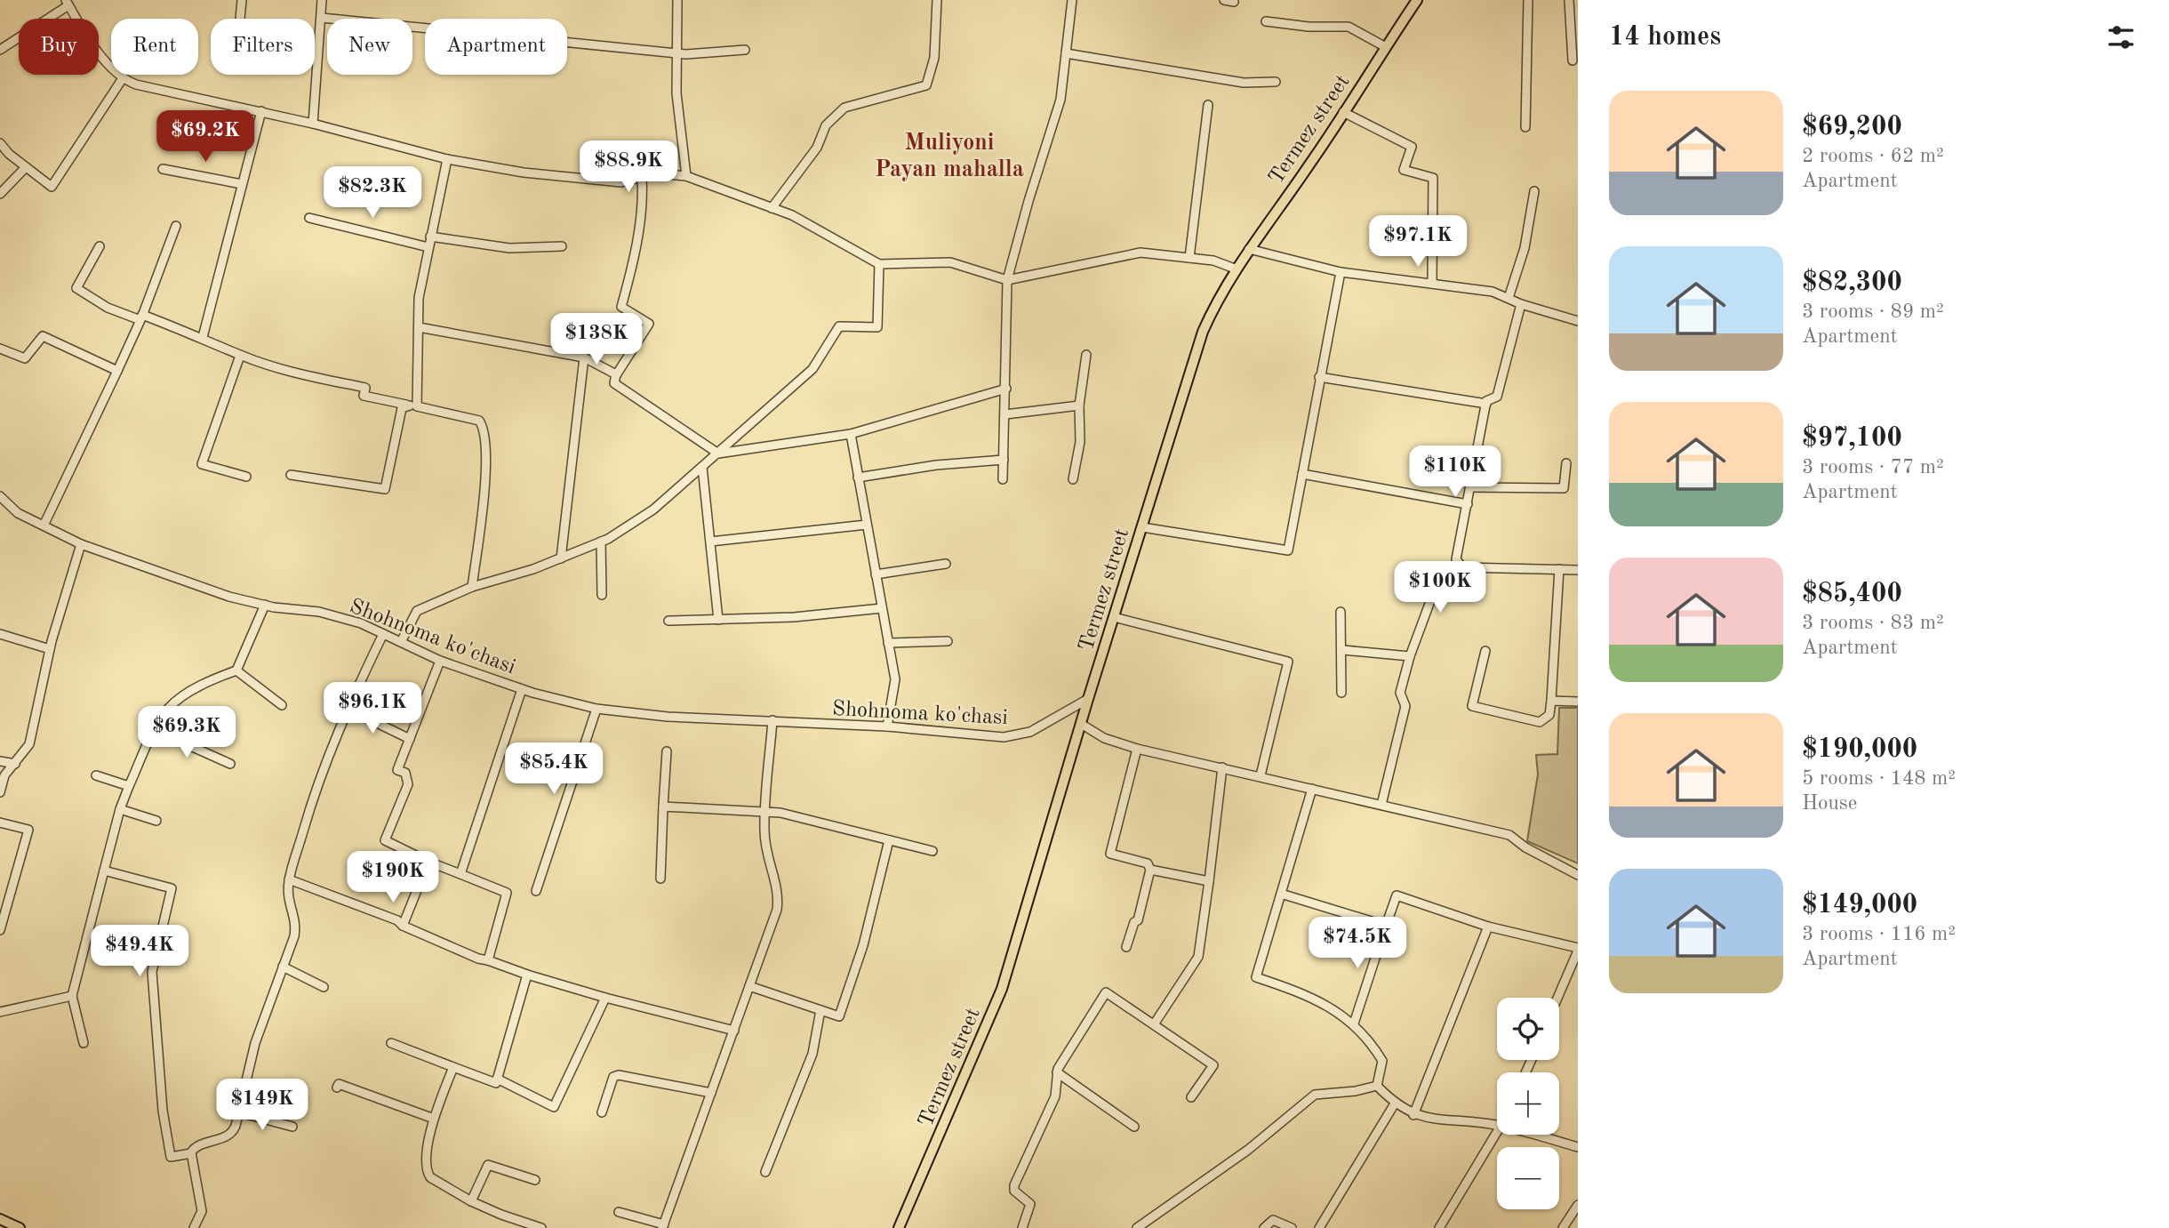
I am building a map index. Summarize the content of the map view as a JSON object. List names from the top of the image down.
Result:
{
  "streets": {
    "main road": ["Termez street"],
    "street": ["Shohnoma ko'chasi"]
  },
  "crossings": [
    ["Termez street", "Shohnoma ko'chasi"]
  ],
  "districts": ["Muliyoni Payan mahalla"],
  "page": {
    "heading": "14 homes",
    "chip": [
      "Buy",
      "Rent",
      "Filters",
      "New",
      "Apartment"
    ],
    "list": [
      {
        "name": "$69,200",
        "note": "2 rooms · 62 m² · Apartment"
      },
      {
        "name": "$82,300",
        "note": "3 rooms · 89 m² · Apartment"
      },
      {
        "name": "$97,100",
        "note": "3 rooms · 77 m² · Apartment"
      },
      {
        "name": "$85,400",
        "note": "3 rooms · 83 m² · Apartment"
      },
      {
        "name": "$190,000",
        "note": "5 rooms · 148 m² · House"
      },
      {
        "name": "$149,000",
        "note": "3 rooms · 116 m² · Apartment"
      }
    ],
    "price": [
      "$69.2K",
      "$88.9K",
      "$82.3K",
      "$97.1K",
      "$138K",
      "$110K",
      "$100K",
      "$96.1K",
      "$69.3K",
      "$85.4K",
      "$190K",
      "$74.5K",
      "$49.4K",
      "$149K"
    ],
    "map_buttons": ["+", "−"]
  }
}
